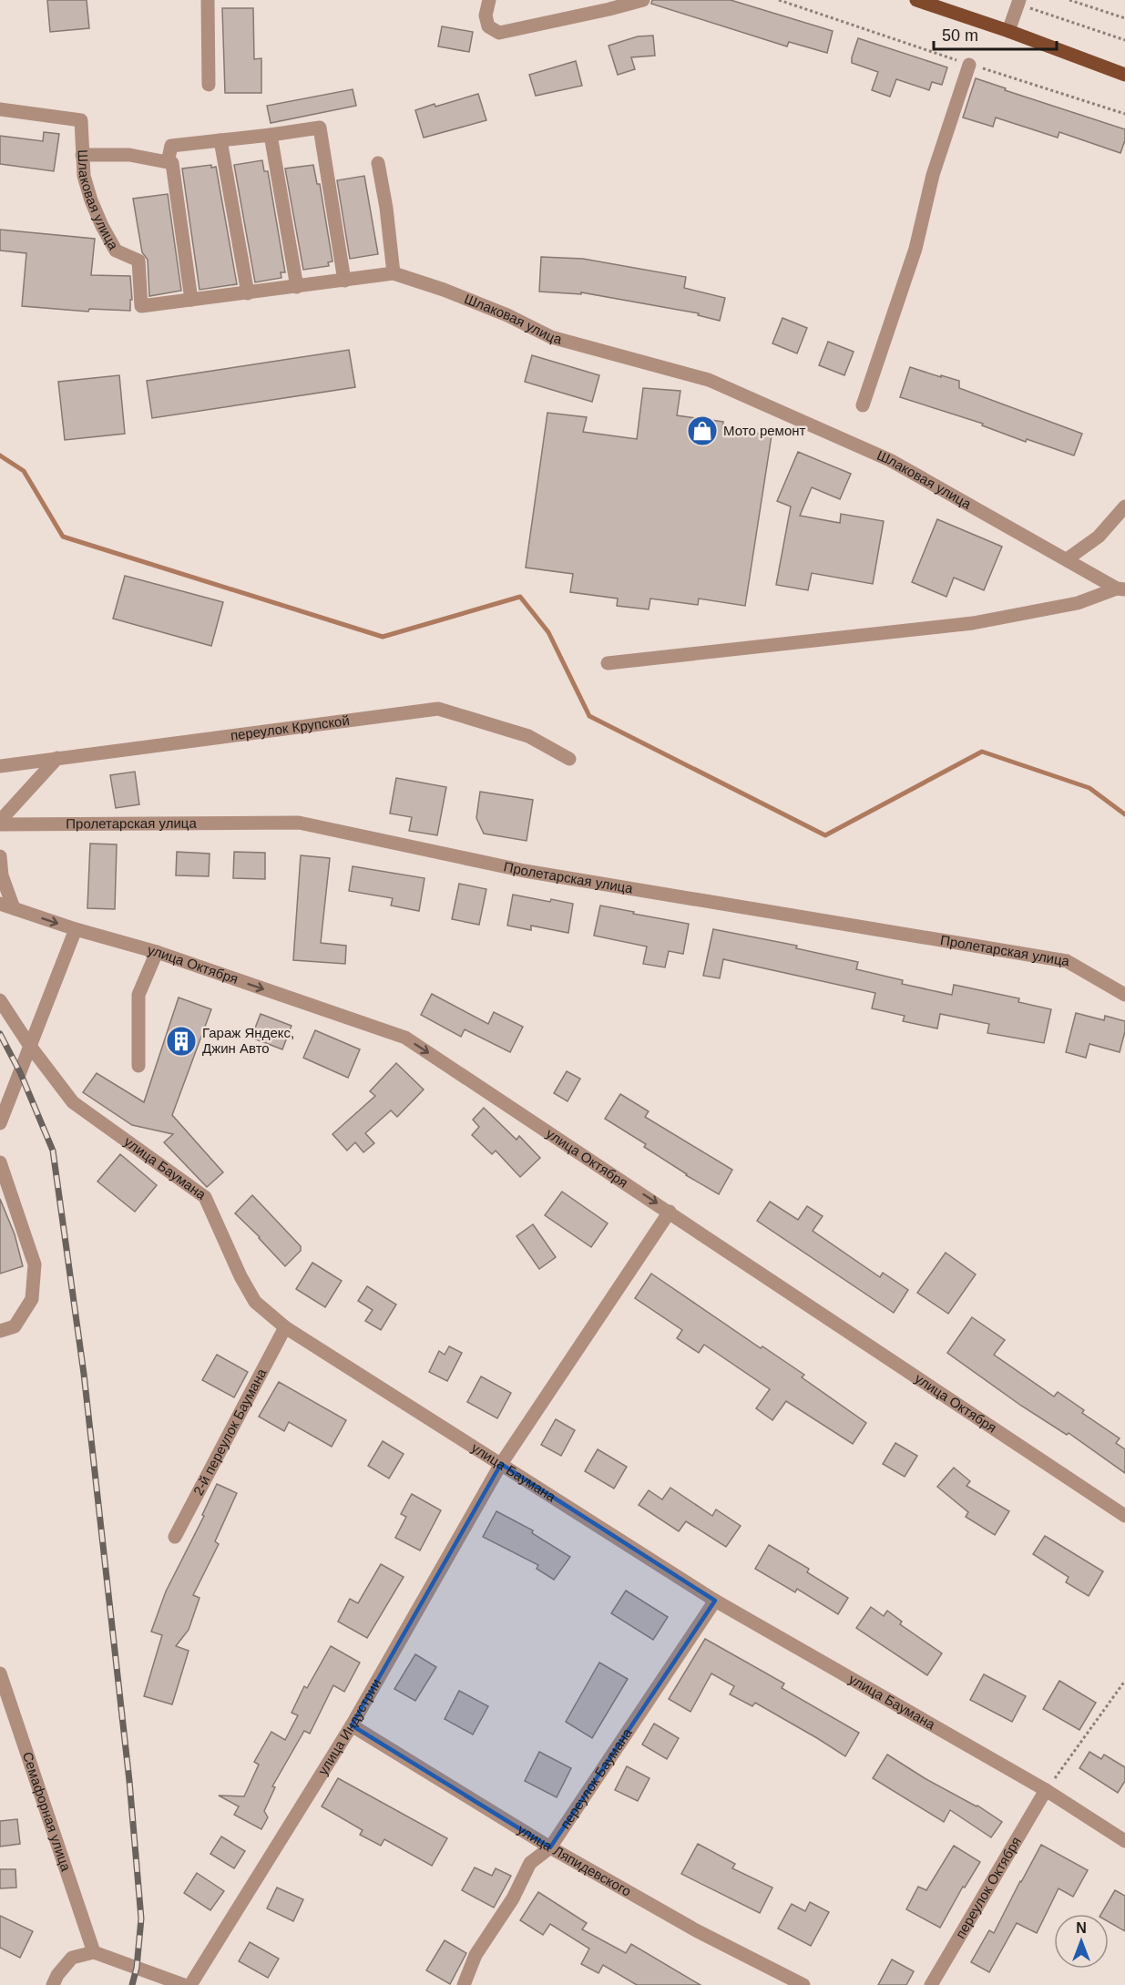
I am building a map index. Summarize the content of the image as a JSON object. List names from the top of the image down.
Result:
{
  "streets": {
    "street": [
      "Шлаковая улица",
      "переулок Крупской",
      "Пролетарская улица",
      "улица Октября",
      "улица Баумана",
      "2-й переулок Баумана",
      "улица Индустрии",
      "переулок Баумана",
      "Семафорная улица",
      "улица Ляпидевского",
      "переулок Октября"
    ]
  },
  "crossings": [
    ["улица Октября", "улица Индустрии"],
    ["улица Баумана", "2-й переулок Баумана"],
    ["улица Баумана", "улица Индустрии"],
    ["улица Баумана", "переулок Баумана"],
    ["улица Баумана", "переулок Октября"],
    ["улица Индустрии", "улица Ляпидевского"],
    ["переулок Баумана", "улица Ляпидевского"]
  ],
  "one_way": ["улица Октября"],
  "places": {
    "shop": ["Мото ремонт"],
    "building": ["Гараж Яндекс, Джин Авто"]
  },
  "scale_bar": "50 m",
  "north": "top"
}
